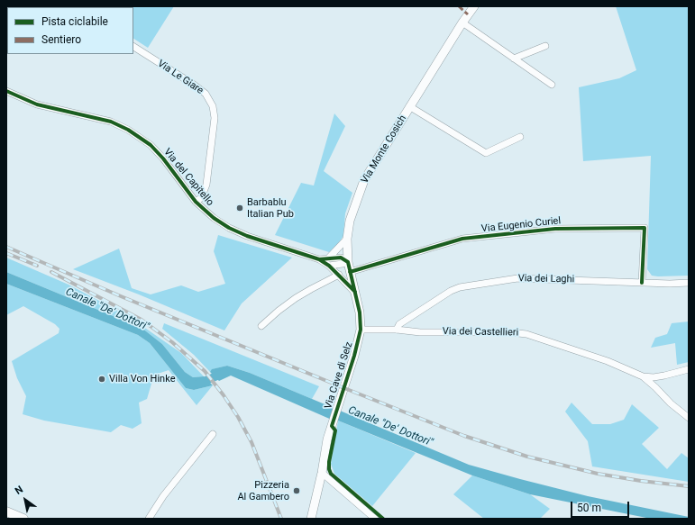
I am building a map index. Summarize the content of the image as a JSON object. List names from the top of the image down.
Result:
{
  "streets": {
    "street": [
      "Via Le Giare",
      "Via Monte Cosich",
      "Via del Capitello",
      "Via Eugenio Curiel",
      "Via dei Laghi",
      "Via dei Castellieri",
      "Via Cave di Selz"
    ]
  },
  "crossings": [
    ["Via Le Giare", "Via del Capitello"],
    ["Via Monte Cosich", "Via del Capitello"],
    ["Via Monte Cosich", "Via Eugenio Curiel"],
    ["Via Monte Cosich", "Via dei Castellieri"],
    ["Via Monte Cosich", "Via Cave di Selz"],
    ["Via Eugenio Curiel", "Via dei Laghi"],
    ["Via dei Laghi", "Via dei Castellieri"],
    ["Via dei Castellieri", "Via Cave di Selz"]
  ],
  "water": ["Canale \"De' Dottori\""],
  "places": ["Barbablu Italian Pub", "Villa Von Hinke", "Pizzeria Al Gambero"],
  "legend": ["Pista ciclabile", "Sentiero"],
  "scale_bar": "50 m",
  "north": "top left"
}
